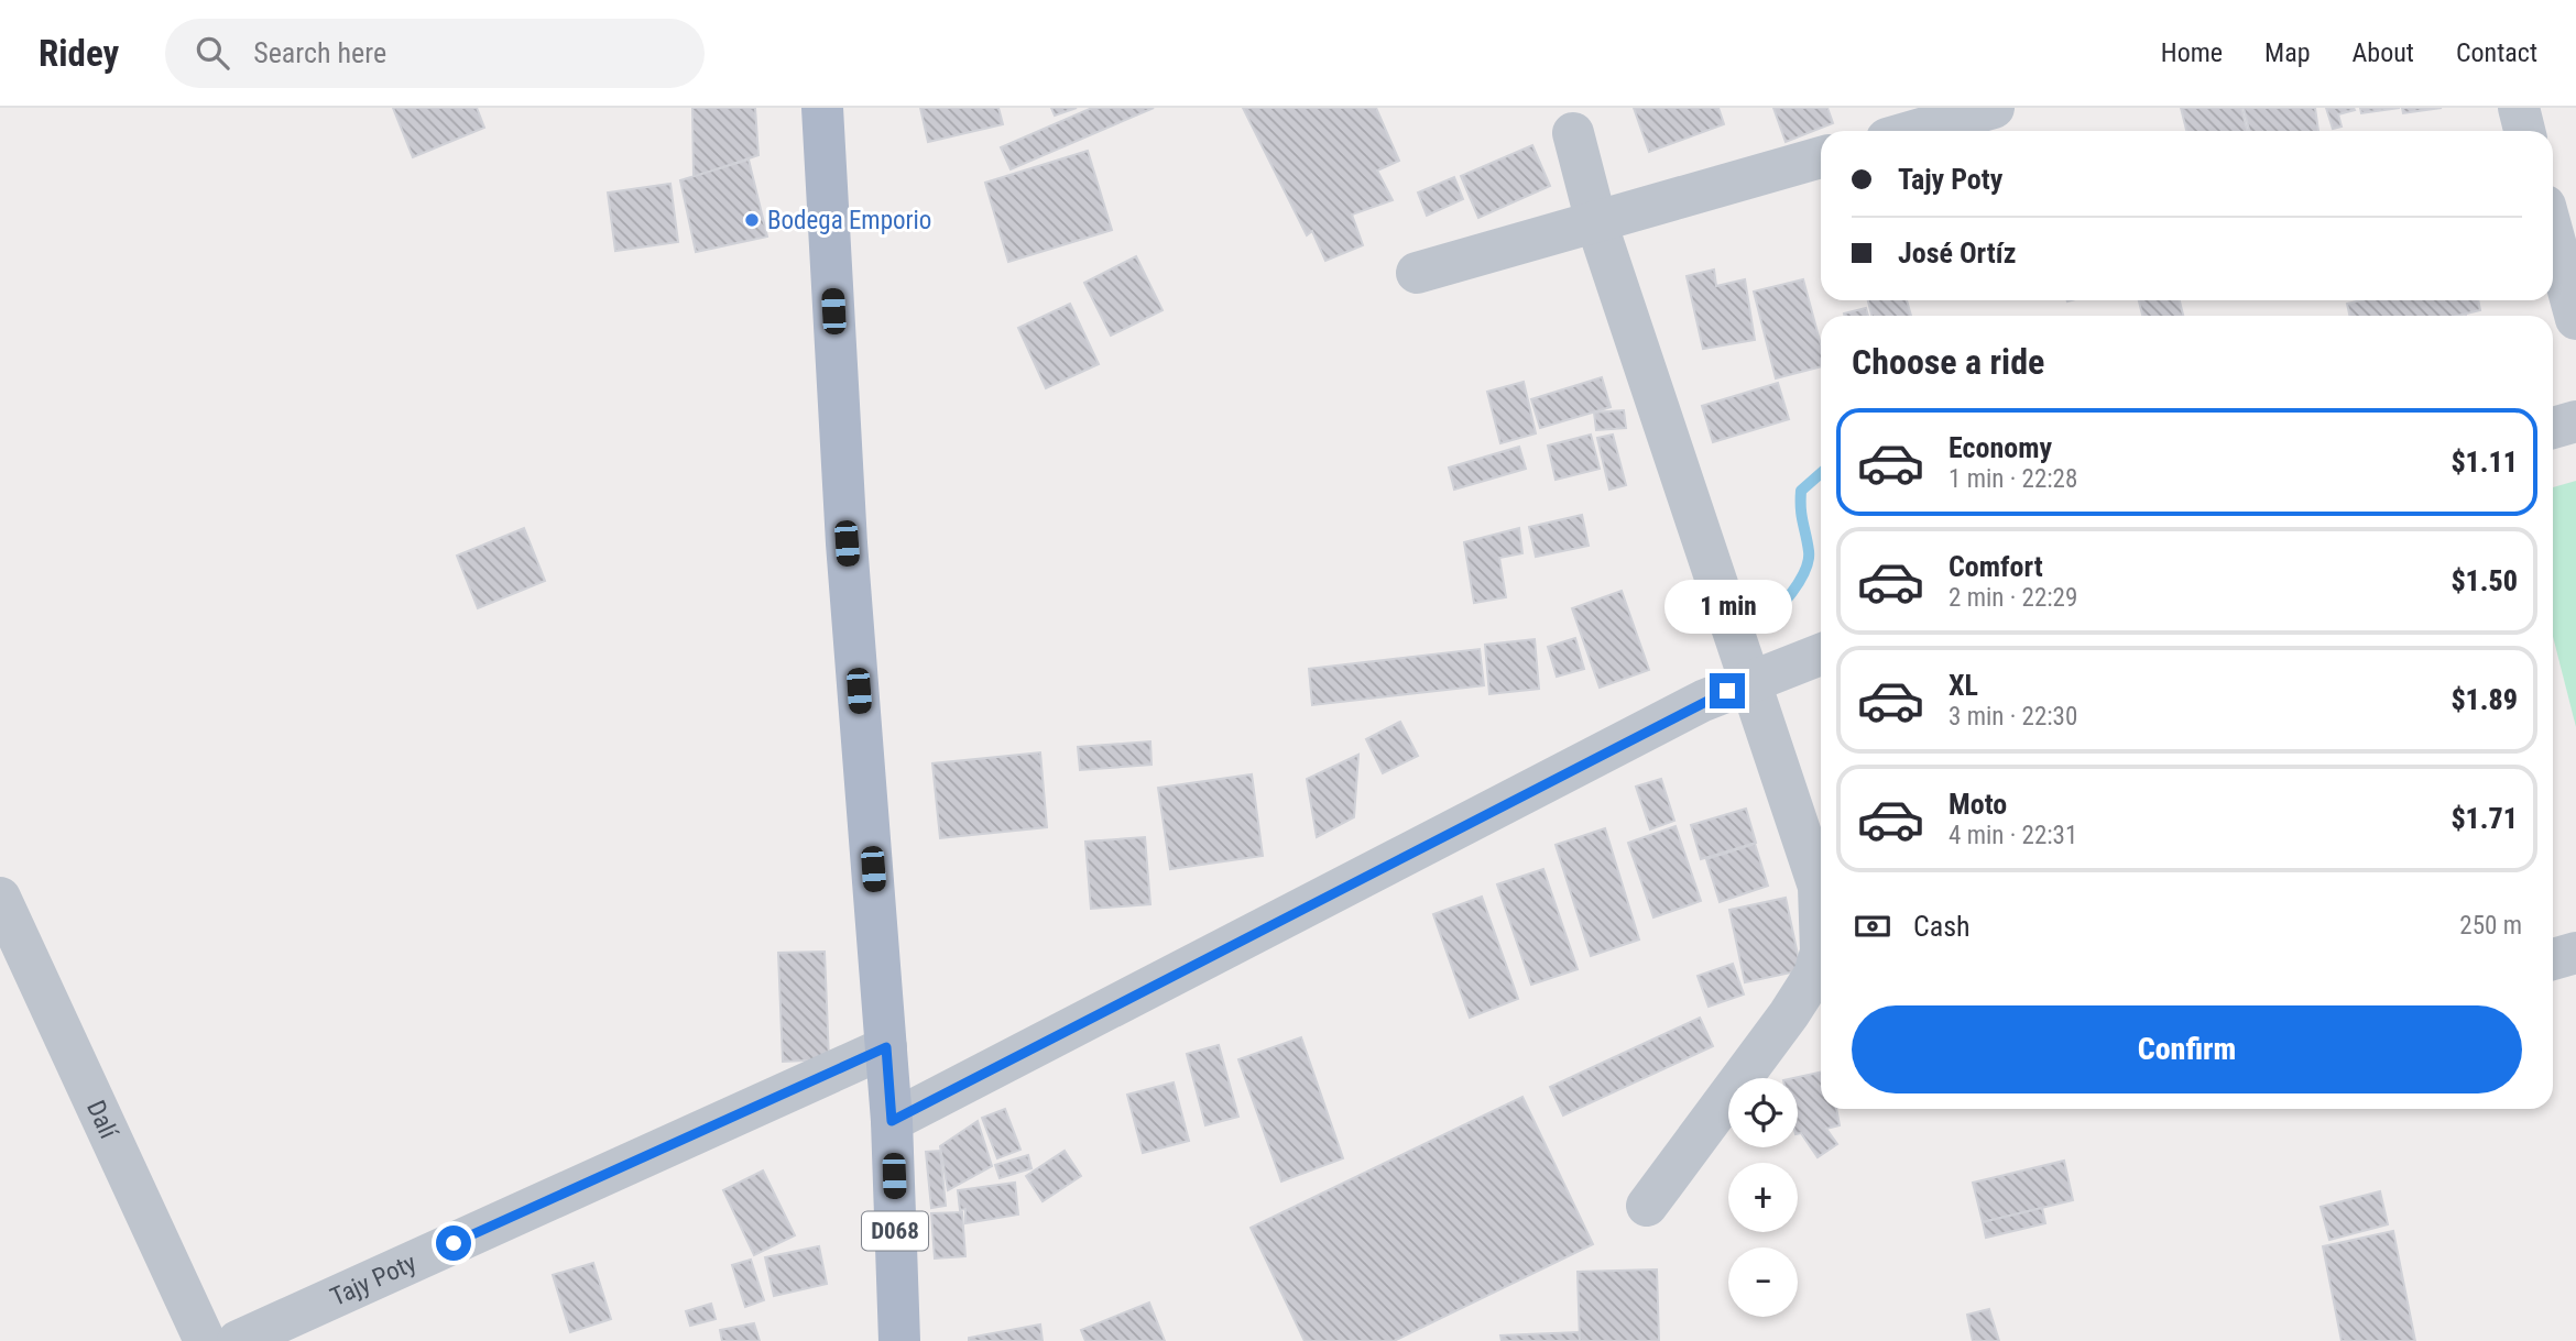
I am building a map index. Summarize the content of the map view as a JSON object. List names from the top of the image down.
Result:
{
  "streets": {
    "main road": ["D068"],
    "street": ["Dalí", "Tajy Poty"]
  },
  "crossings": [
    ["D068", "Tajy Poty"]
  ],
  "places": ["Bodega Emporio"],
  "page": {
    "header": "Ridey",
    "search": "Search here",
    "nav": [
      "Home",
      "Map",
      "About",
      "Contact"
    ],
    "banner": ["Tajy Poty", "José Ortíz"],
    "heading": "Choose a ride",
    "list": [
      {
        "name": "Economy",
        "note": "1 min · 22:28",
        "value": "$1.11"
      },
      {
        "name": "Comfort",
        "note": "2 min · 22:29",
        "value": "$1.50"
      },
      {
        "name": "XL",
        "note": "3 min · 22:30",
        "value": "$1.89"
      },
      {
        "name": "Moto",
        "note": "4 min · 22:31",
        "value": "$1.71"
      }
    ],
    "bubble": "1 min",
    "pay": ["Cash", "250 m"],
    "buttons": "Confirm",
    "map_buttons": ["+", "−"]
  }
}
